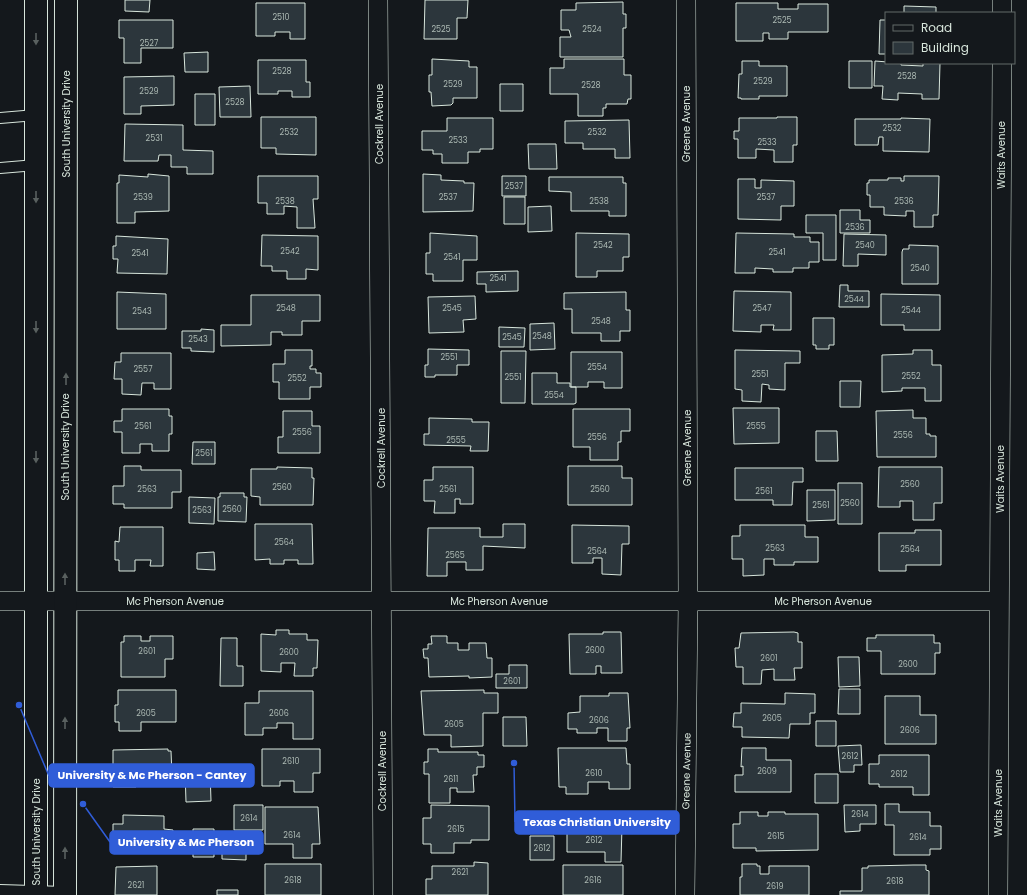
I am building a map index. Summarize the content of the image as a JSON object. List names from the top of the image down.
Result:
{
  "streets": {
    "main road": ["South University Drive"],
    "street": [
      "Cockrell Avenue",
      "Greene Avenue",
      "Waits Avenue",
      "Mc Pherson Avenue"
    ]
  },
  "crossings": [
    ["South University Drive", "Mc Pherson Avenue"],
    ["Cockrell Avenue", "Mc Pherson Avenue"],
    ["Greene Avenue", "Mc Pherson Avenue"],
    ["Waits Avenue", "Mc Pherson Avenue"]
  ],
  "places": ["University & Mc Pherson - Cantey", "Texas Christian University", "University & Mc Pherson"],
  "house_numbers": [
    "2510",
    "2525",
    "2525",
    "2524",
    "2527",
    "2528",
    "2528",
    "2529",
    "2529",
    "2528",
    "2529",
    "2528",
    "2532",
    "2532",
    "2532",
    "2531",
    "2533",
    "2533",
    "2537",
    "2539",
    "2537",
    "2537",
    "2538",
    "2538",
    "2536",
    "2536",
    "2542",
    "2540",
    "2542",
    "2541",
    "2541",
    "2541",
    "2540",
    "2541",
    "2544",
    "2548",
    "2545",
    "2547",
    "2544",
    "2543",
    "2548",
    "2548",
    "2545",
    "2543",
    "2551",
    "2554",
    "2557",
    "2551",
    "2552",
    "2551",
    "2552",
    "2554",
    "2561",
    "2555",
    "2556",
    "2556",
    "2556",
    "2555",
    "2561",
    "2560",
    "2560",
    "2563",
    "2561",
    "2560",
    "2561",
    "2560",
    "2561",
    "2560",
    "2563",
    "2564",
    "2563",
    "2564",
    "2564",
    "2565",
    "2600",
    "2601",
    "2600",
    "2601",
    "2600",
    "2601",
    "2605",
    "2606",
    "2605",
    "2606",
    "2605",
    "2606",
    "2612",
    "2610",
    "2609",
    "2610",
    "2612",
    "2611",
    "2614",
    "2614",
    "2615",
    "2614",
    "2615",
    "2614",
    "2612",
    "2612",
    "2621",
    "2618",
    "2616",
    "2618",
    "2621",
    "2619"
  ],
  "legend": ["Road", "Building"]
}
